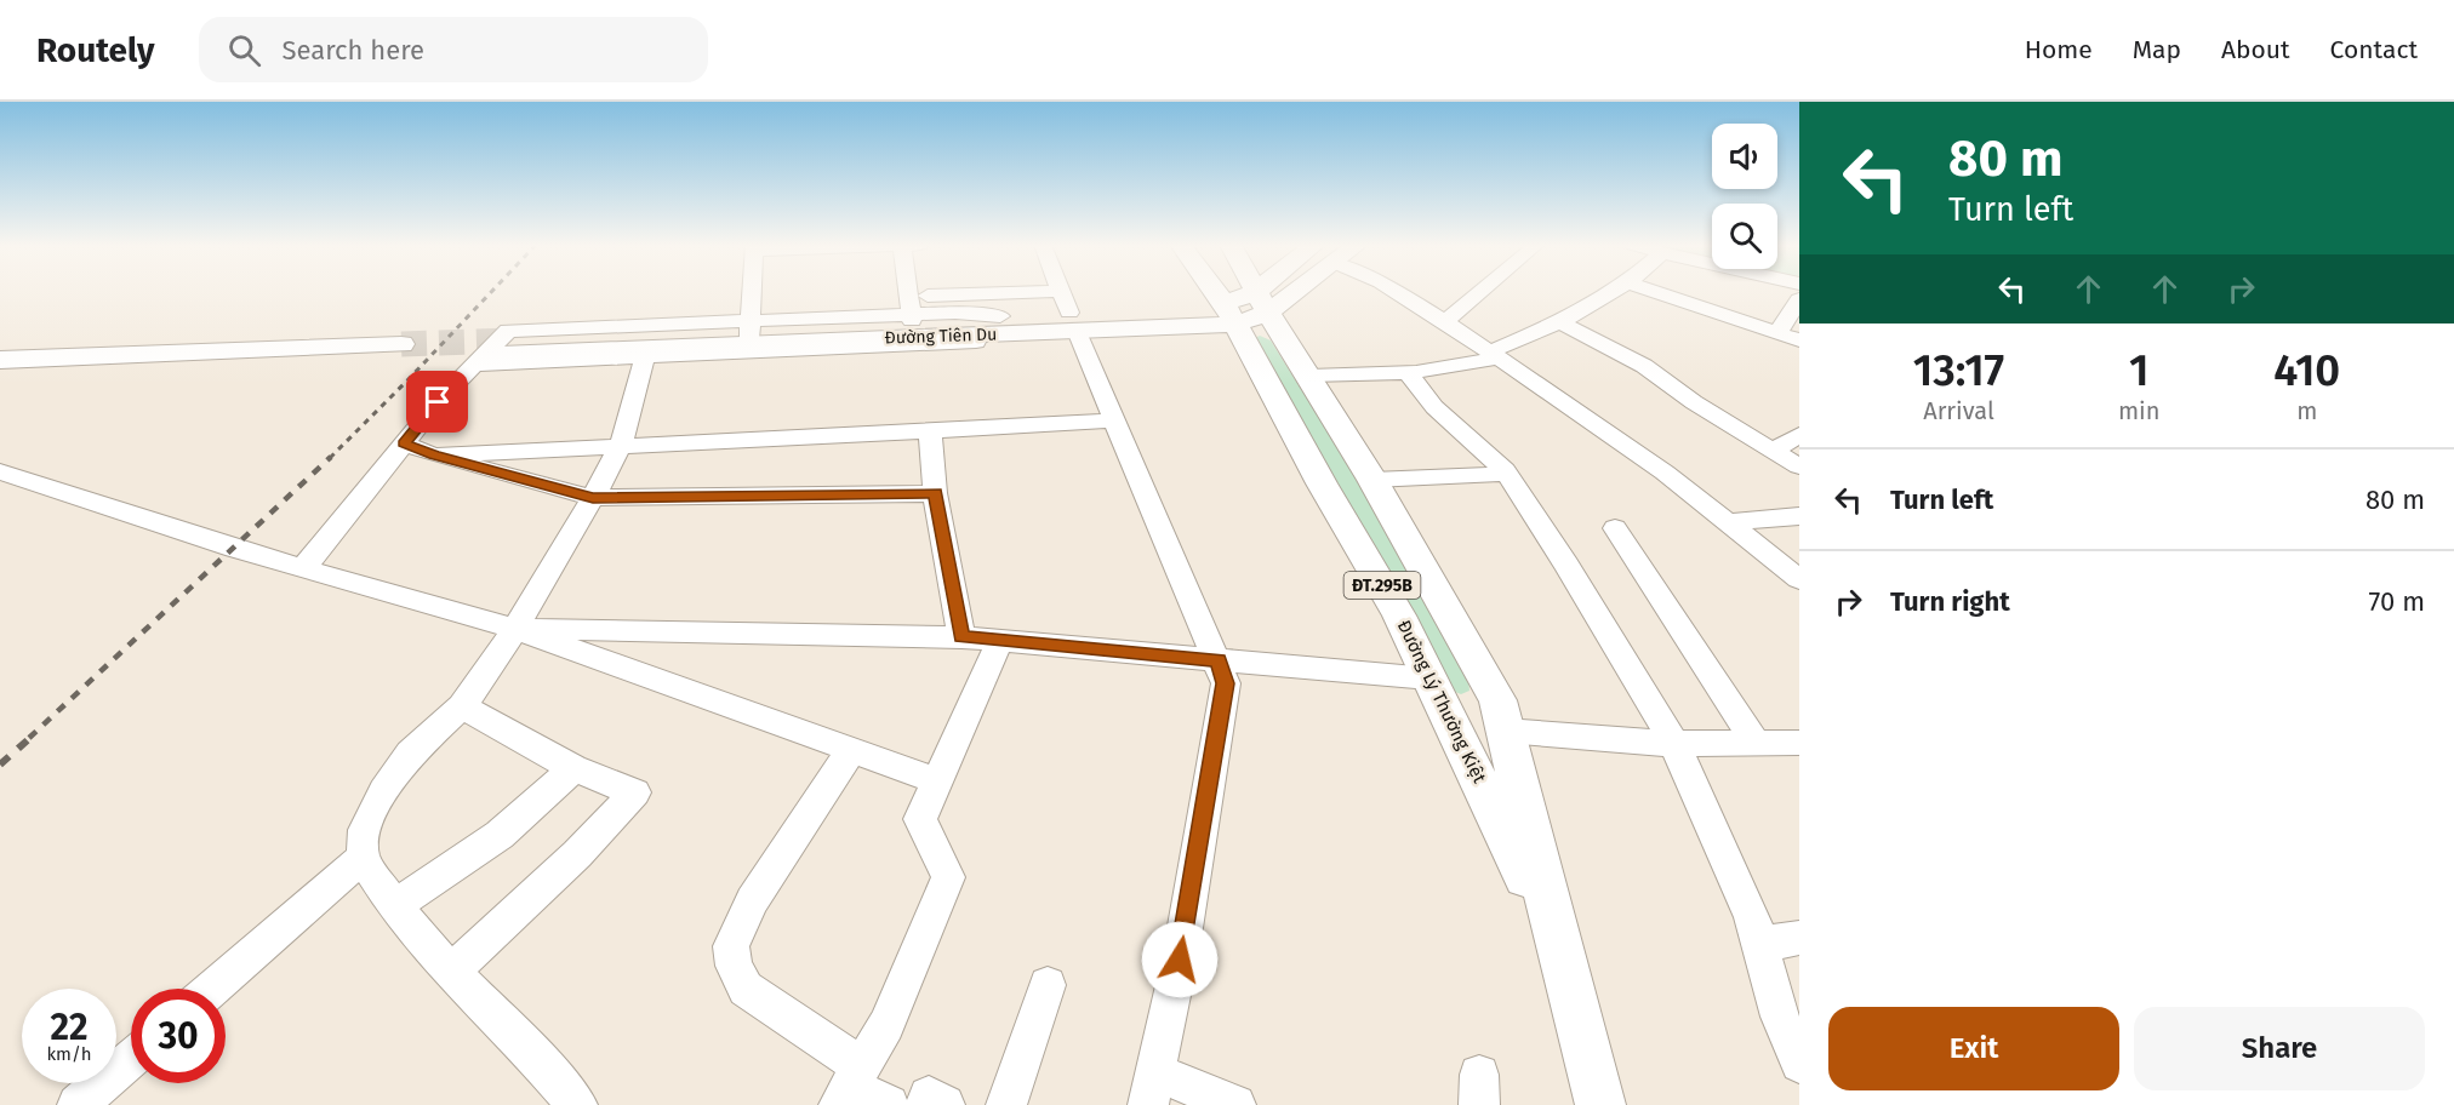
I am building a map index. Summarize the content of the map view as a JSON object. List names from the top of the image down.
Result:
{
  "streets": {
    "main road": ["Đường Tiên Du", "ĐT.295B", "Đường Lý Thường Kiệt"]
  },
  "crossings": [
    ["Đường Tiên Du", "Đường Lý Thường Kiệt"]
  ],
  "page": {
    "header": "Routely",
    "search": "Search here",
    "nav": [
      "Home",
      "Map",
      "About",
      "Contact"
    ],
    "turn": ["80 m", "Turn left"],
    "eta": [
      "13:17",
      "Arrival",
      "1",
      "min",
      "410",
      "m"
    ],
    "list": [
      {
        "name": "Turn left",
        "value": "80 m"
      },
      {
        "name": "Turn right",
        "value": "70 m"
      }
    ],
    "speed": "22 km/h",
    "limit": "30",
    "buttons": ["Exit", "Share"]
  }
}
